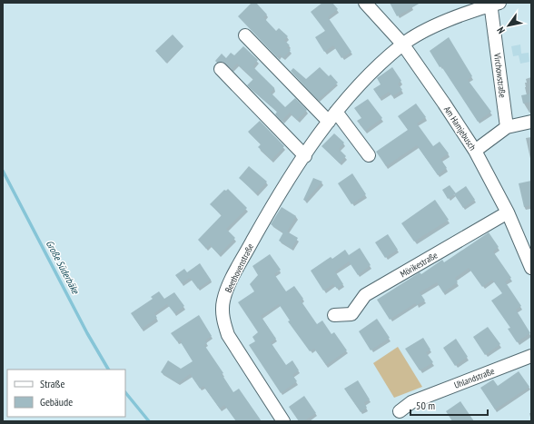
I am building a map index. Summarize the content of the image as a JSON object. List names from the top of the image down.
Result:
{
  "streets": {
    "street": [
      "Virchowstraße",
      "Am Hamjebusch",
      "Mörikestraße",
      "Beethovenstraße",
      "Uhlandstraße"
    ]
  },
  "crossings": [
    ["Virchowstraße", "Beethovenstraße"],
    ["Am Hamjebusch", "Mörikestraße"],
    ["Am Hamjebusch", "Beethovenstraße"]
  ],
  "water": ["Große Süderbäke"],
  "legend": ["Straße", "Gebäude"],
  "scale_bar": "50 m",
  "north": "bottom left"
}
